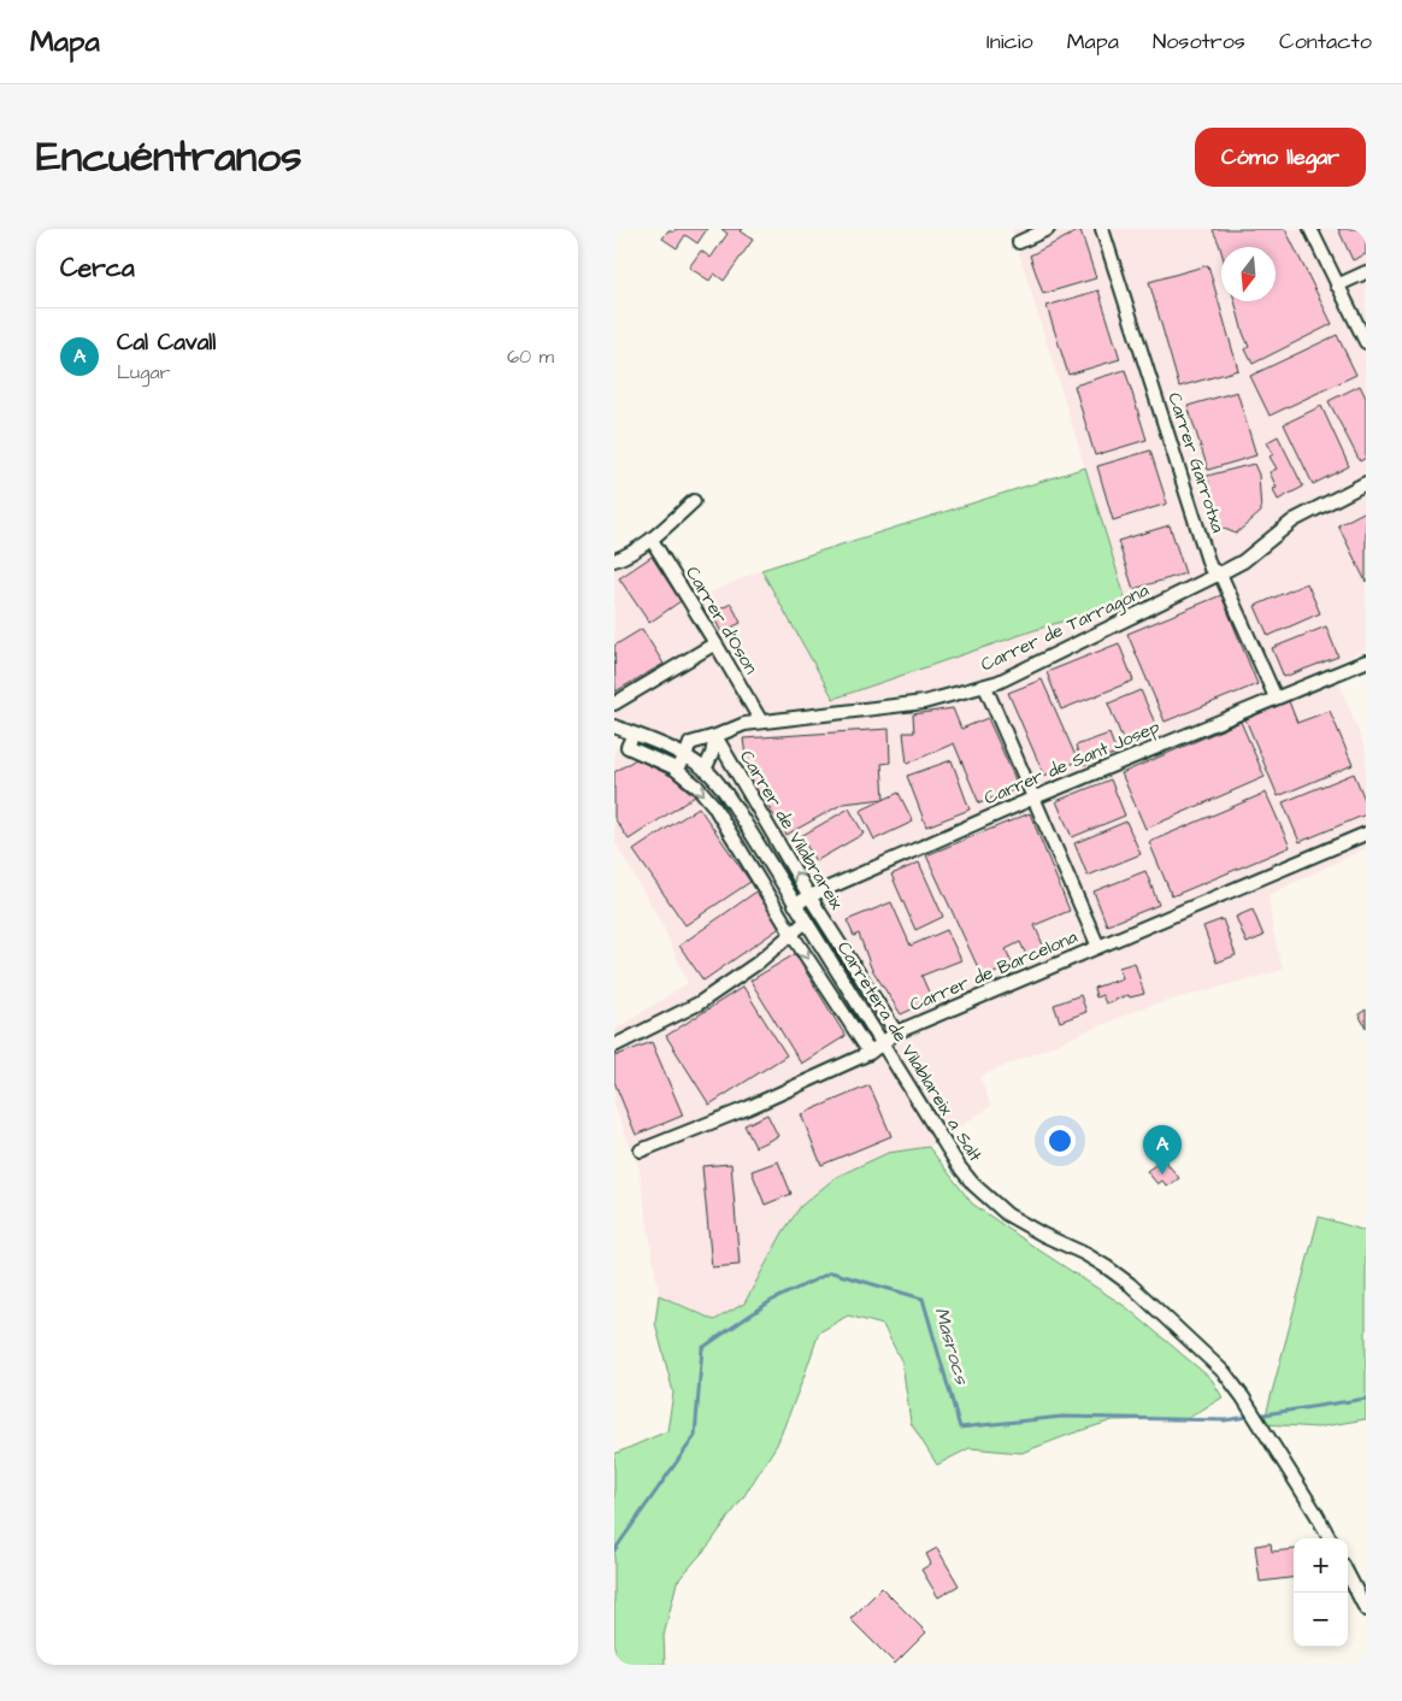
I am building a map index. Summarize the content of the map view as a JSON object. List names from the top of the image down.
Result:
{
  "streets": {
    "street": [
      "Carrer Garrotxa",
      "Carrer d'Oson",
      "Carrer de Tarragona",
      "Carrer de Sant Josep",
      "Carrer de Vilabrareix",
      "Carrer de Barcelona",
      "Carretera de Vilablareix a Salt"
    ]
  },
  "crossings": [
    ["Carrer Garrotxa", "Carrer de Tarragona"],
    ["Carrer Garrotxa", "Carrer de Sant Josep"],
    ["Carrer d'Oson", "Carrer de Tarragona"],
    ["Carrer de Tarragona", "Carrer de Vilabrareix"],
    ["Carrer de Tarragona", "Carretera de Vilablareix a Salt"],
    ["Carrer de Sant Josep", "Carrer de Vilabrareix"],
    ["Carrer de Sant Josep", "Carretera de Vilablareix a Salt"],
    ["Carrer de Vilabrareix", "Carrer de Barcelona"],
    ["Carrer de Barcelona", "Carretera de Vilablareix a Salt"]
  ],
  "water": ["Masrocs"],
  "north": "bottom",
  "page": {
    "header": "Mapa",
    "nav": [
      "Inicio",
      "Mapa",
      "Nosotros",
      "Contacto"
    ],
    "title": "Encuéntranos",
    "buttons": "Cómo llegar",
    "heading": "Cerca",
    "list": [
      {
        "mark": "A",
        "name": "Cal Cavall",
        "note": "Lugar",
        "value": "60 m"
      }
    ],
    "pins": "A",
    "map_buttons": ["+", "−"]
  }
}
